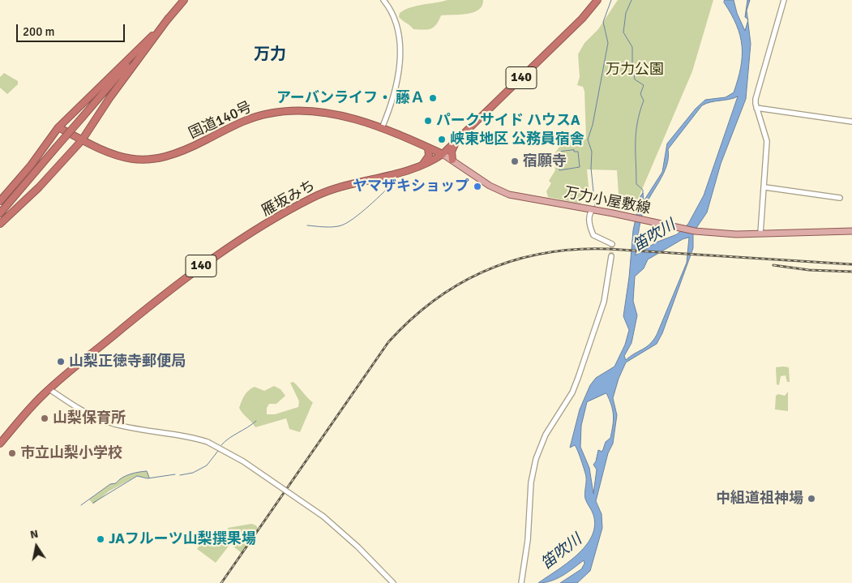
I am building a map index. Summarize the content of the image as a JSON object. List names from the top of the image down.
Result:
{
  "streets": {
    "highway": ["140", "国道140号", "雁坂みち"],
    "main road": ["万力小屋敷線"]
  },
  "crossings": [
    ["国道140号", "雁坂みち"],
    ["国道140号", "万力小屋敷線"],
    ["雁坂みち", "万力小屋敷線"]
  ],
  "districts": ["万力"],
  "water": ["笛吹川"],
  "parks": ["万力公園"],
  "places": [
    "アーバンライフ・ 藤Ａ",
    "パークサイド ハウスA",
    "峡東地区 公務員宿舎",
    "宿願寺",
    "ヤマザキショップ",
    "山梨正徳寺郵便局",
    "山梨保育所",
    "市立山梨小学校",
    "中組道祖神場",
    "JAフルーツ山梨撰果場"
  ],
  "scale_bar": "200 m",
  "north": "top"
}
